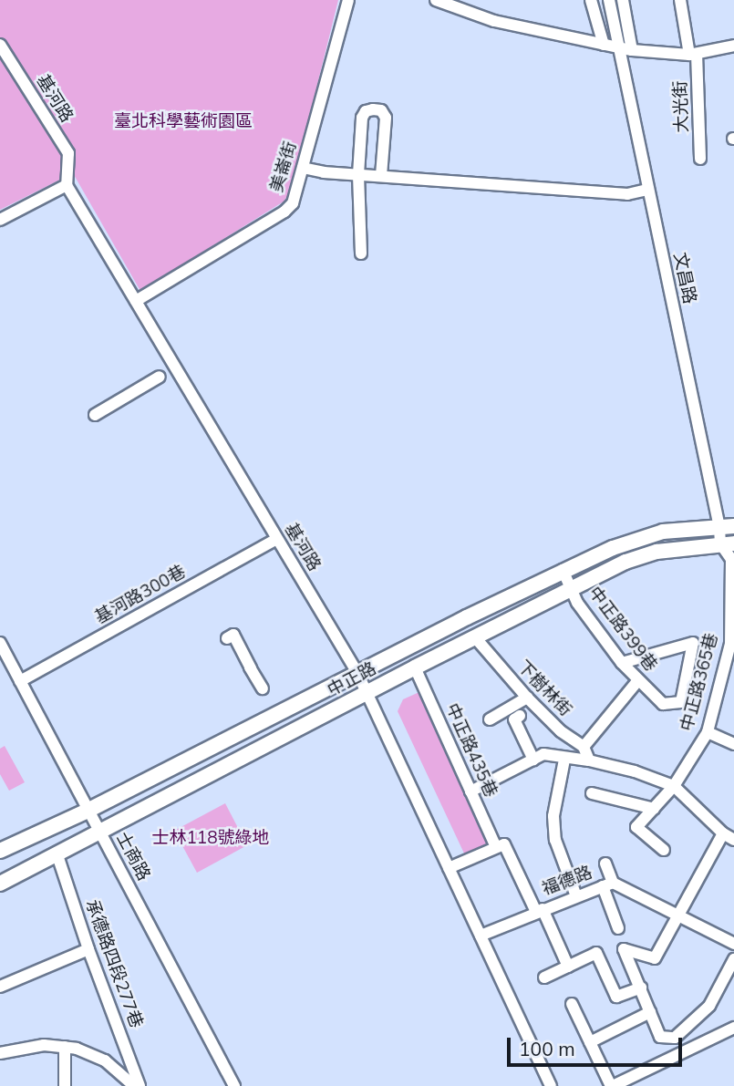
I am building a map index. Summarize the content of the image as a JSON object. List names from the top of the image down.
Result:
{
  "streets": {
    "main road": ["中正路"],
    "street": [
      "基河路",
      "大光街",
      "美崙街",
      "文昌路",
      "基河路300巷",
      "中正路399巷",
      "中正路365巷",
      "下樹林街",
      "中正路435巷",
      "士商路",
      "福德路",
      "承德路四段277巷"
    ]
  },
  "crossings": [
    ["基河路", "美崙街"],
    ["基河路", "基河路300巷"],
    ["基河路", "中正路"],
    ["基河路", "福德路"],
    ["文昌路", "中正路"],
    ["文昌路", "中正路365巷"],
    ["基河路300巷", "士商路"],
    ["中正路399巷", "中正路"],
    ["中正路", "中正路365巷"],
    ["中正路", "下樹林街"],
    ["中正路", "中正路435巷"],
    ["中正路", "士商路"],
    ["中正路", "承德路四段277巷"],
    ["中正路435巷", "福德路"]
  ],
  "parks": ["臺北科學藝術園區", "士林118號綠地"],
  "scale_bar": "100 m"
}
